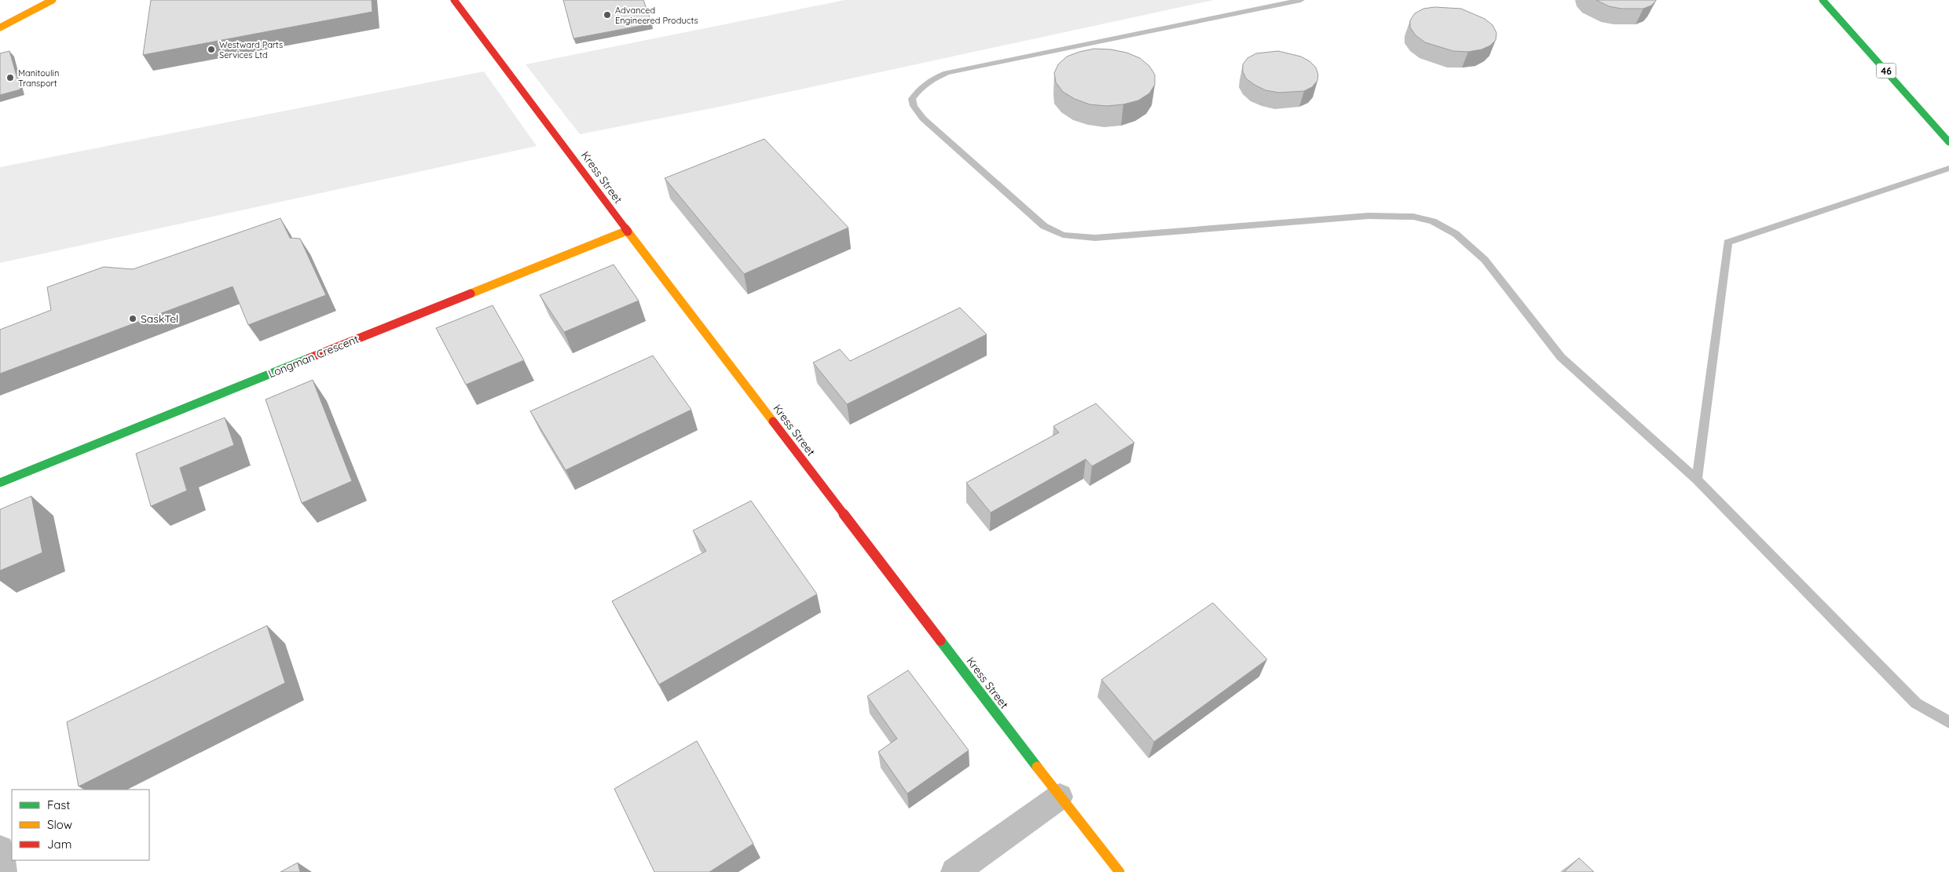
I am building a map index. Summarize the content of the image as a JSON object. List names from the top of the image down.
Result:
{
  "streets": {
    "street": ["46", "Kress Street", "Longman Crescent"]
  },
  "crossings": [
    ["Kress Street", "Longman Crescent"]
  ],
  "places": [
    "Advanced Engineered Products",
    "Westward Parts Services Ltd",
    "Manitoulin Transport",
    "SaskTel"
  ],
  "legend": ["Fast", "Slow", "Jam"]
}
